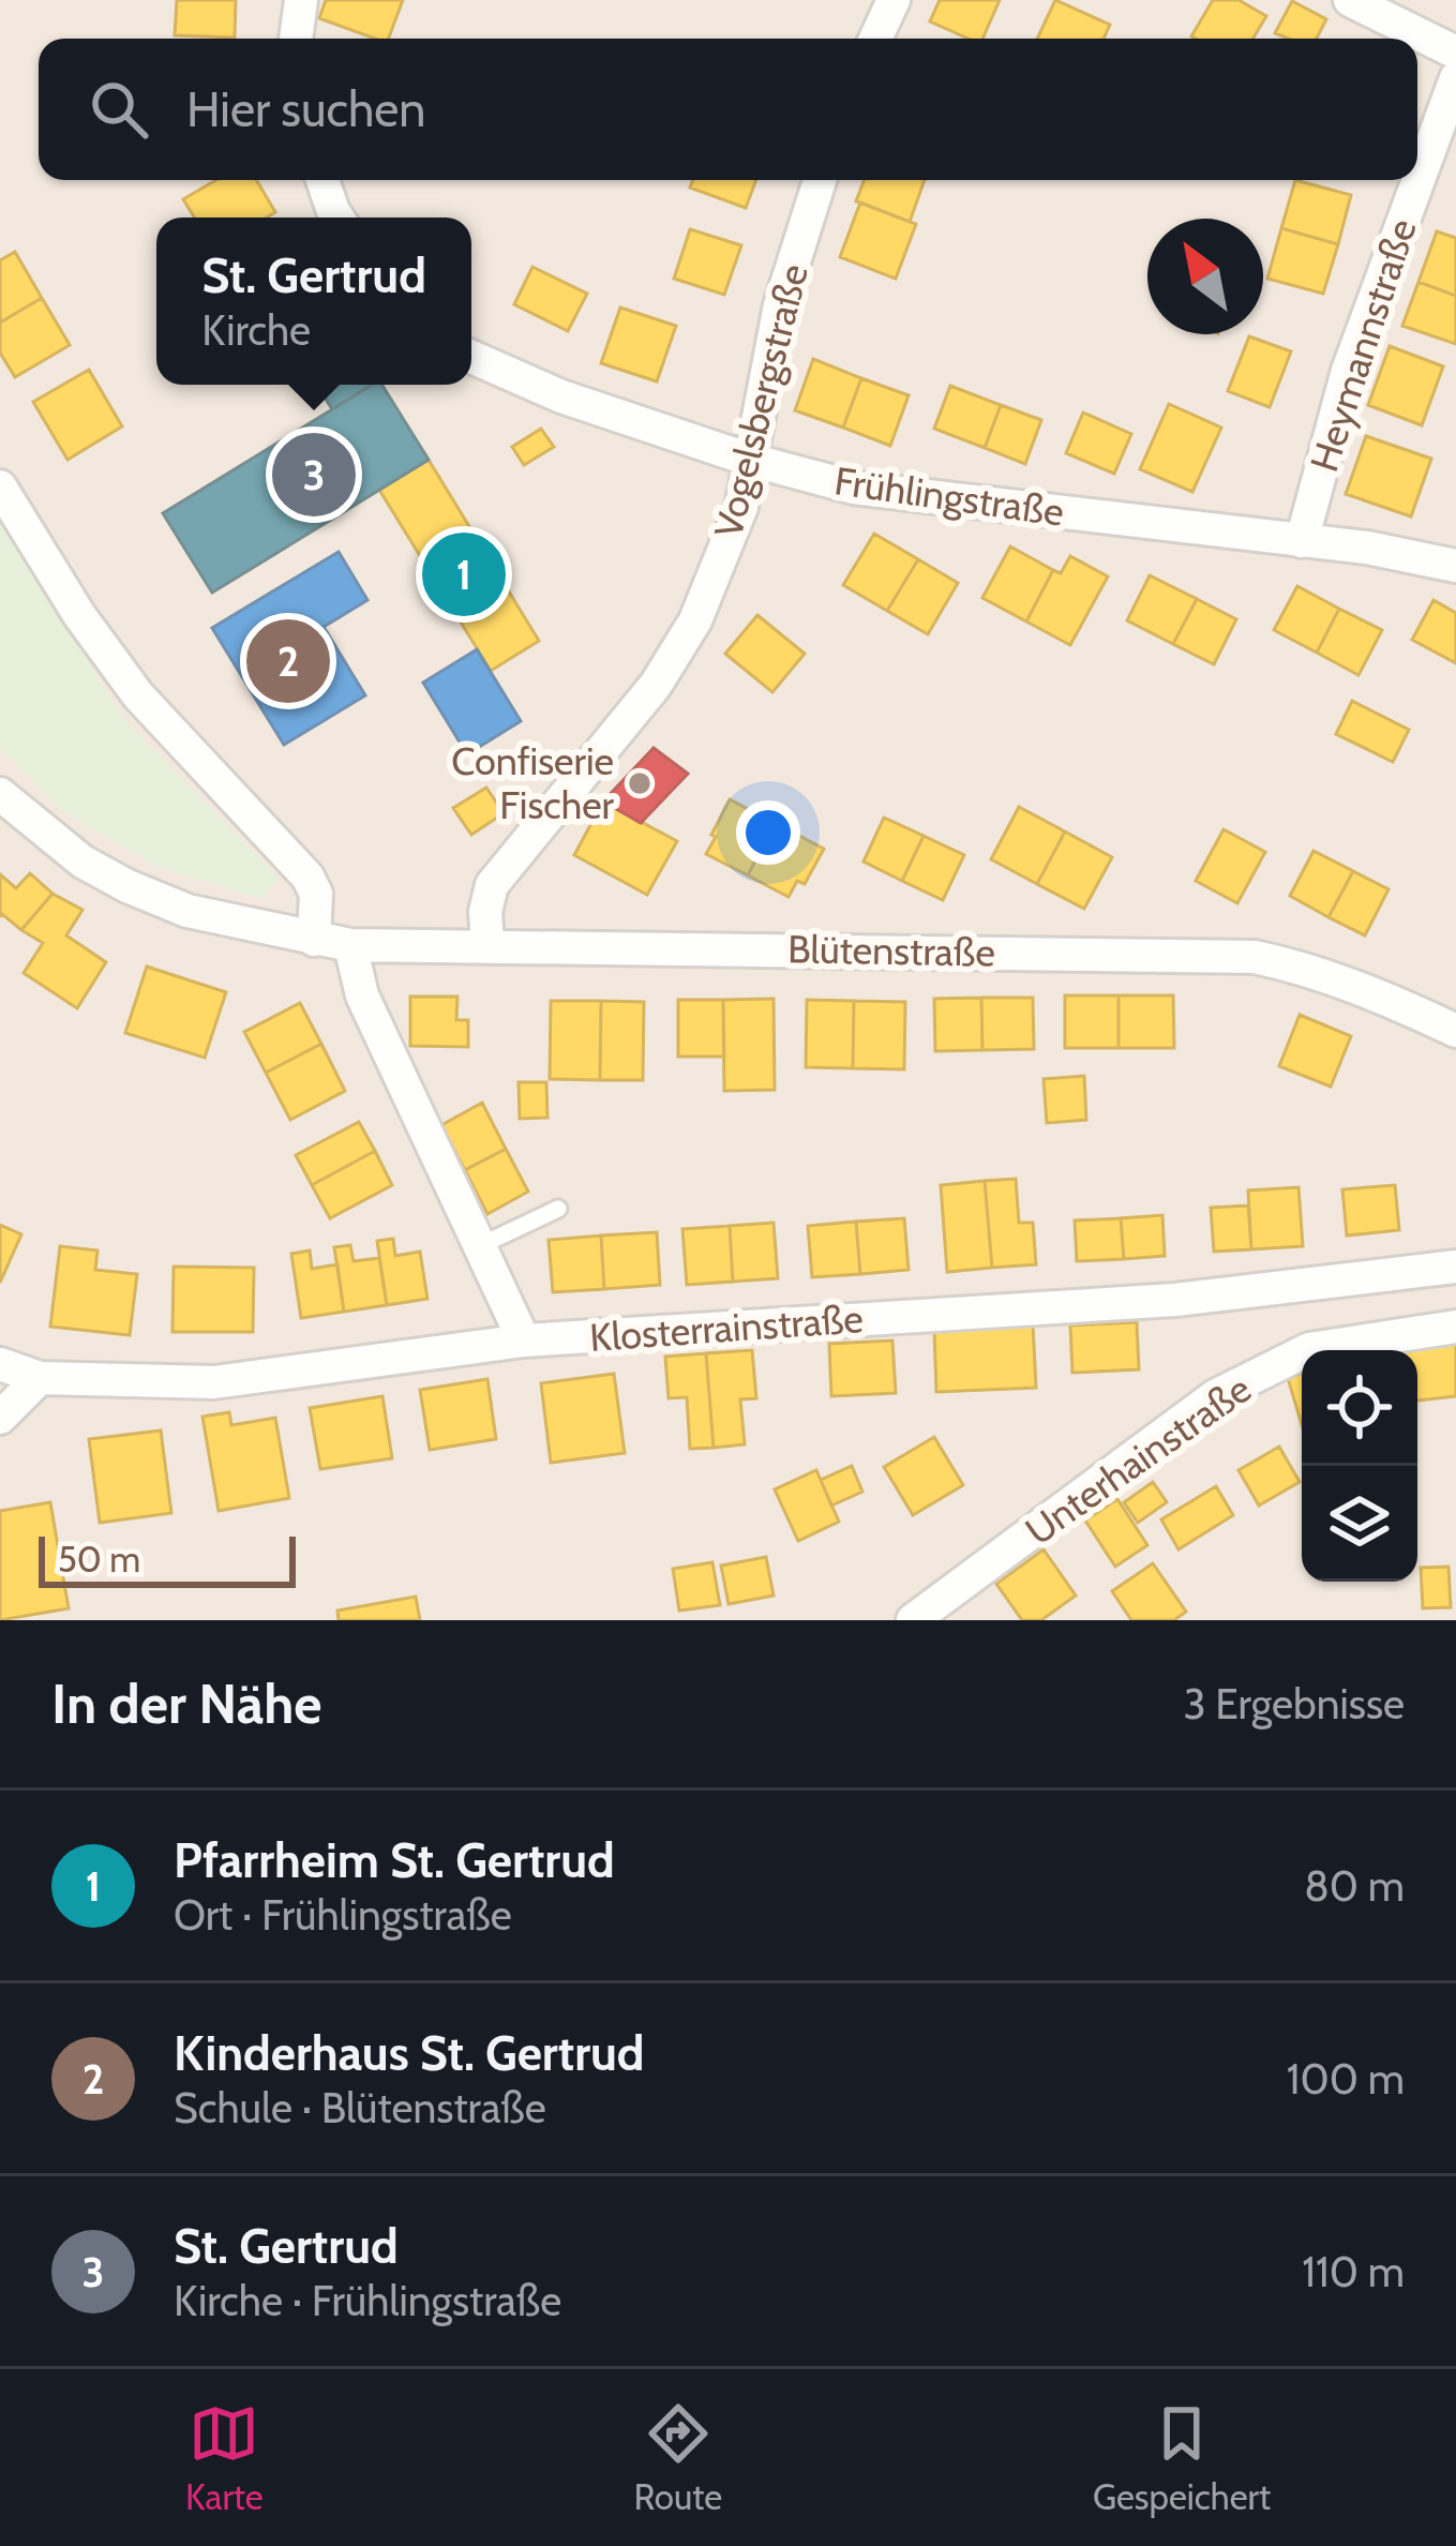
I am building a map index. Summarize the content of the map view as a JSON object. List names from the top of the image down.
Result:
{
  "streets": {
    "street": [
      "Heymannstraße",
      "Vogelsbergstraße",
      "Frühlingstraße",
      "Blütenstraße",
      "Klosterrainstraße",
      "Unterhainstraße"
    ]
  },
  "crossings": [
    ["Heymannstraße", "Frühlingstraße"],
    ["Vogelsbergstraße", "Frühlingstraße"],
    ["Vogelsbergstraße", "Blütenstraße"]
  ],
  "places": ["Confiserie Fischer"],
  "scale_bar": "50 m",
  "north": "top left",
  "page": {
    "search": "Hier suchen",
    "popup": ["St. Gertrud", "Kirche"],
    "pins": ["3", "1", "2"],
    "scale": "50 m",
    "heading": ["In der Nähe", "3 Ergebnisse"],
    "list": [
      {
        "mark": "1",
        "name": "Pfarrheim St. Gertrud",
        "note": "Ort · Frühlingstraße",
        "value": "80 m"
      },
      {
        "mark": "2",
        "name": "Kinderhaus St. Gertrud",
        "note": "Schule · Blütenstraße",
        "value": "100 m"
      },
      {
        "mark": "3",
        "name": "St. Gertrud",
        "note": "Kirche · Frühlingstraße",
        "value": "110 m"
      }
    ],
    "nav": ["Karte", "Route", "Gespeichert"]
  }
}
